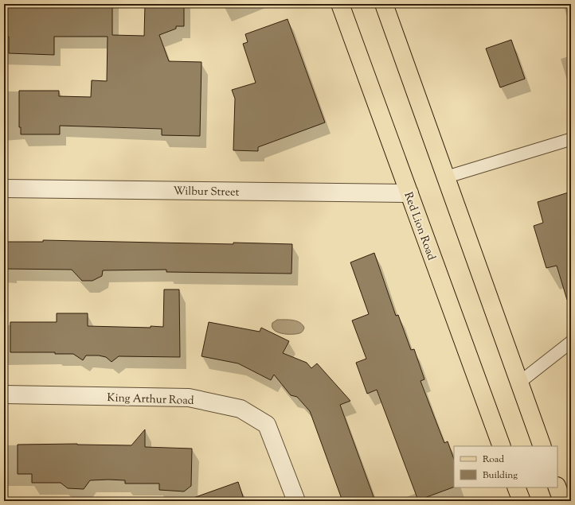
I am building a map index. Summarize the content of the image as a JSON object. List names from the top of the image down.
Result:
{
  "streets": {
    "main road": ["Red Lion Road"],
    "street": ["Wilbur Street", "King Arthur Road"]
  },
  "crossings": [
    ["Wilbur Street", "Red Lion Road"]
  ],
  "legend": ["Road", "Building"]
}
